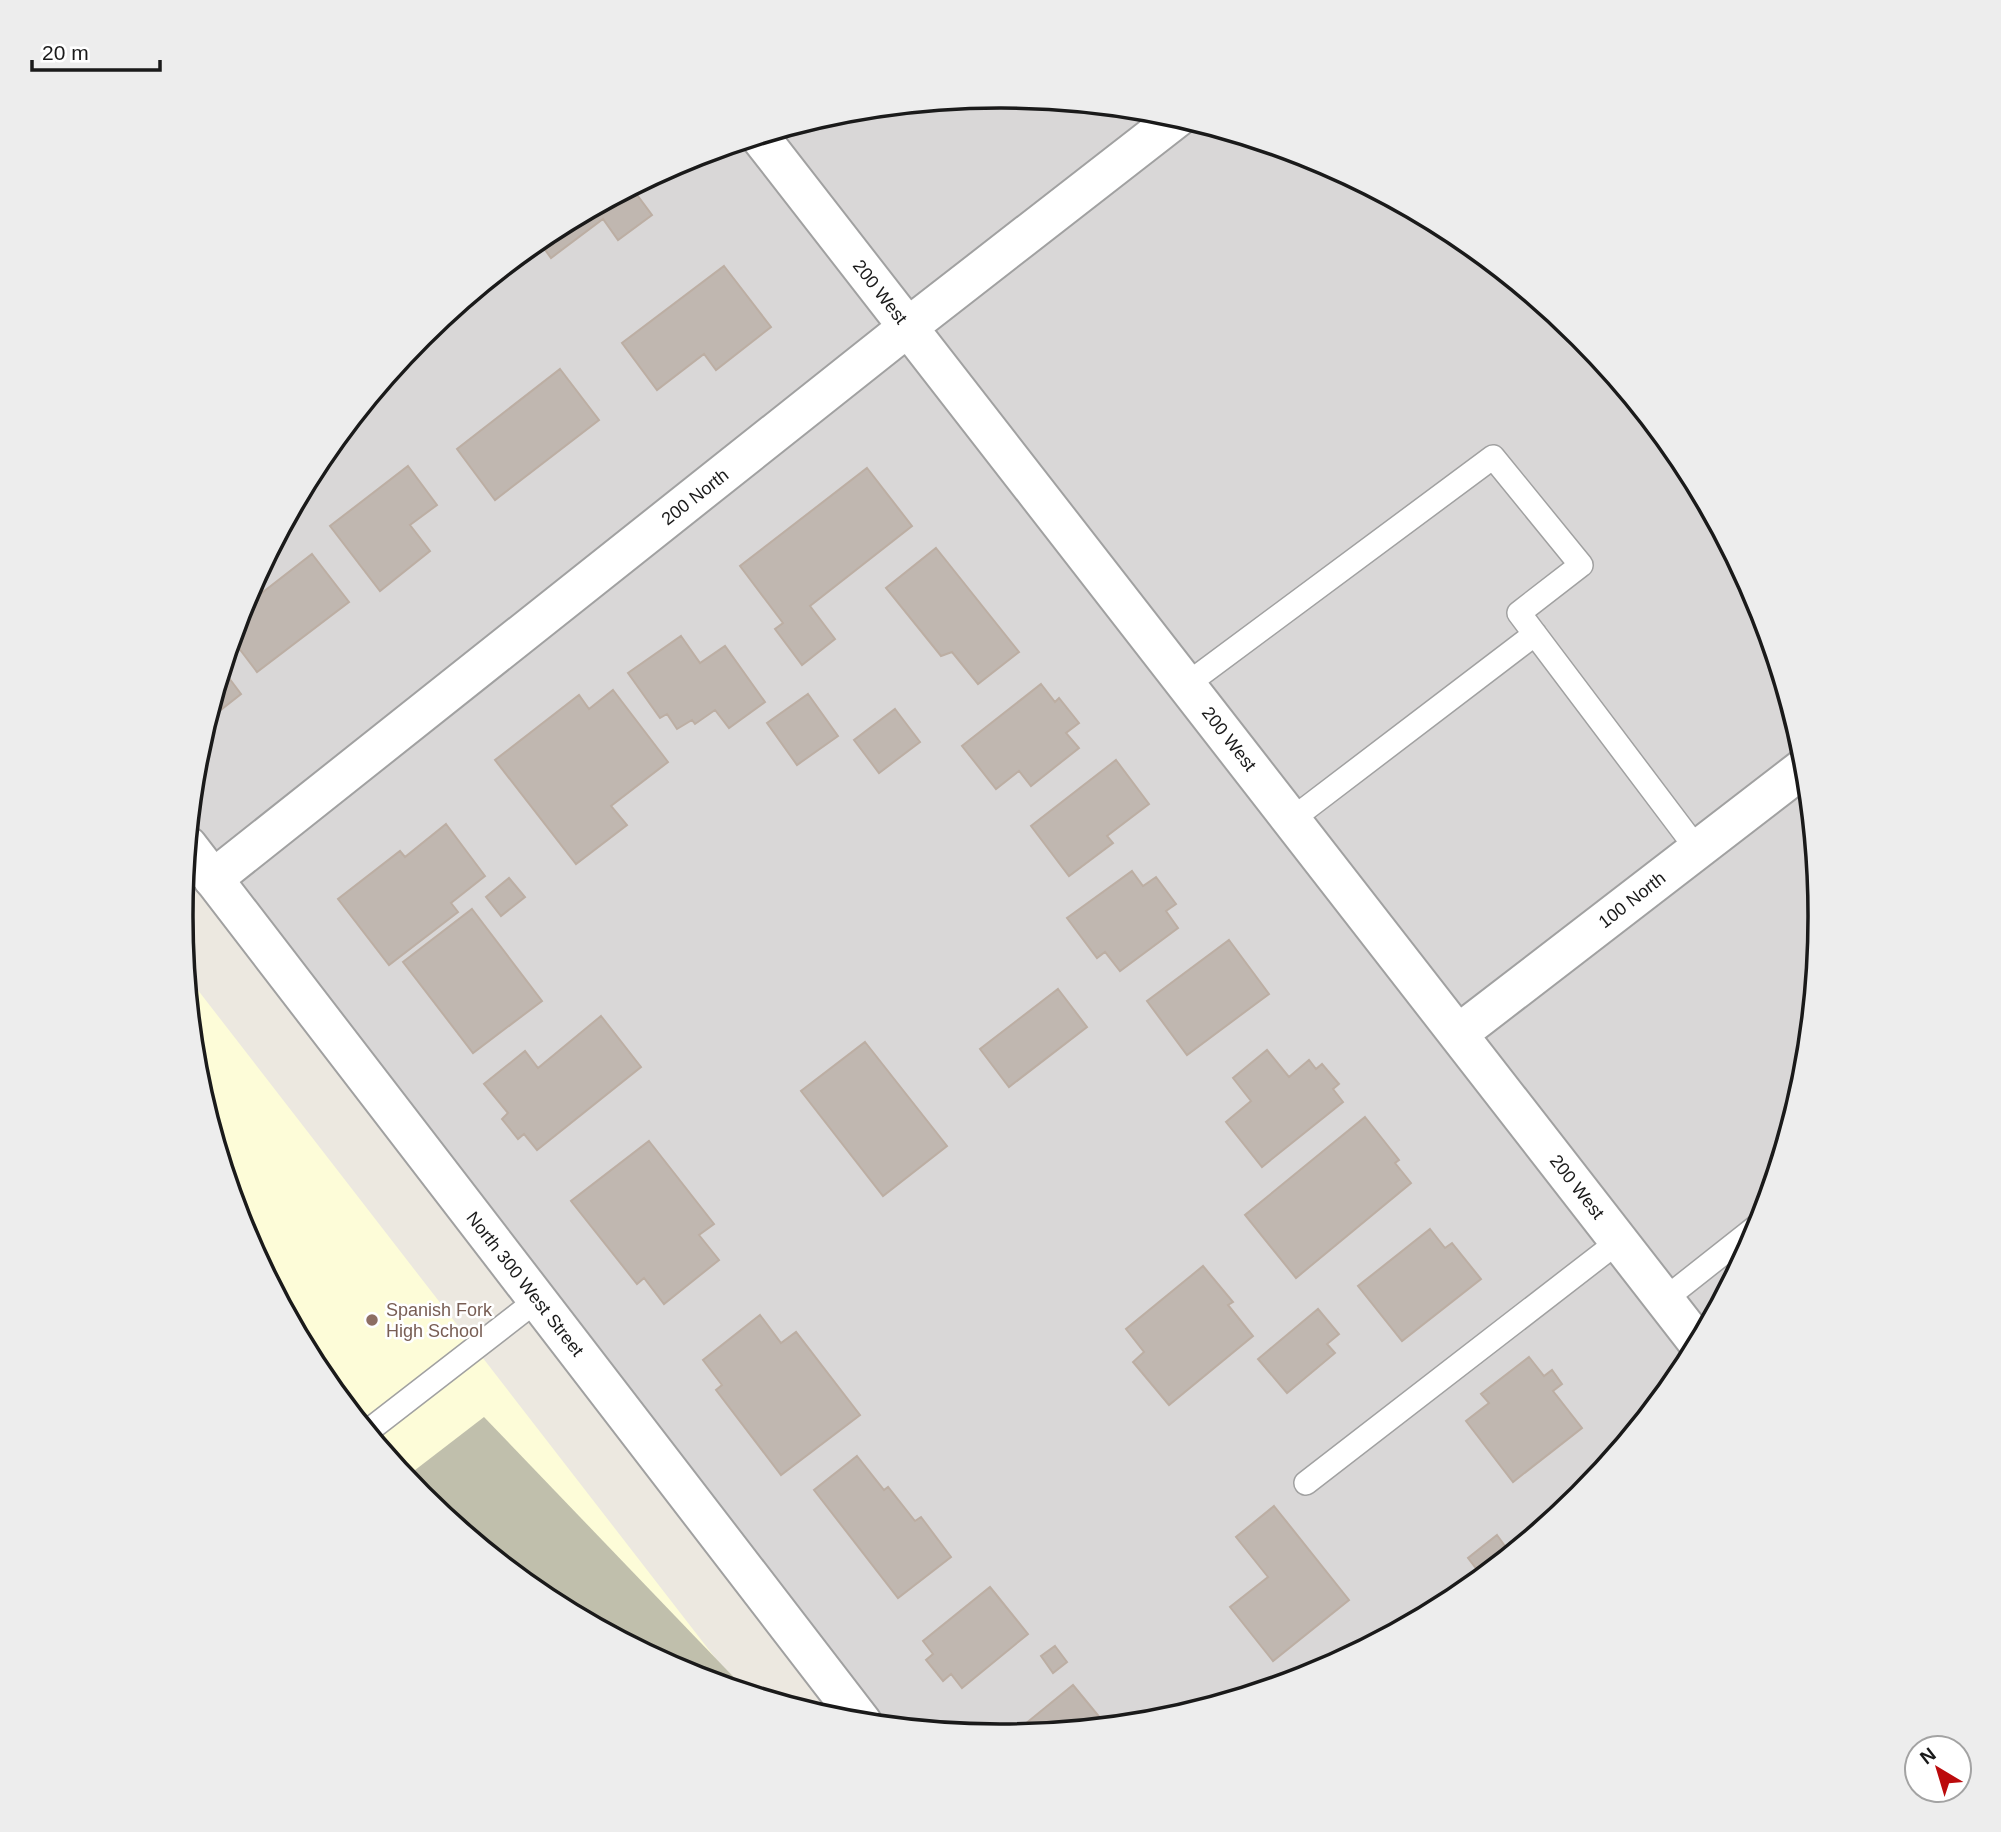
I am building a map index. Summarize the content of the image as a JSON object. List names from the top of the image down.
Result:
{
  "streets": {
    "street": [
      "200 West",
      "200 North",
      "100 North",
      "North 300 West Street"
    ]
  },
  "crossings": [
    ["200 West", "200 North"],
    ["200 West", "100 North"],
    ["200 North", "North 300 West Street"]
  ],
  "places": ["Spanish Fork High School"],
  "scale_bar": "20 m",
  "north": "top left"
}
